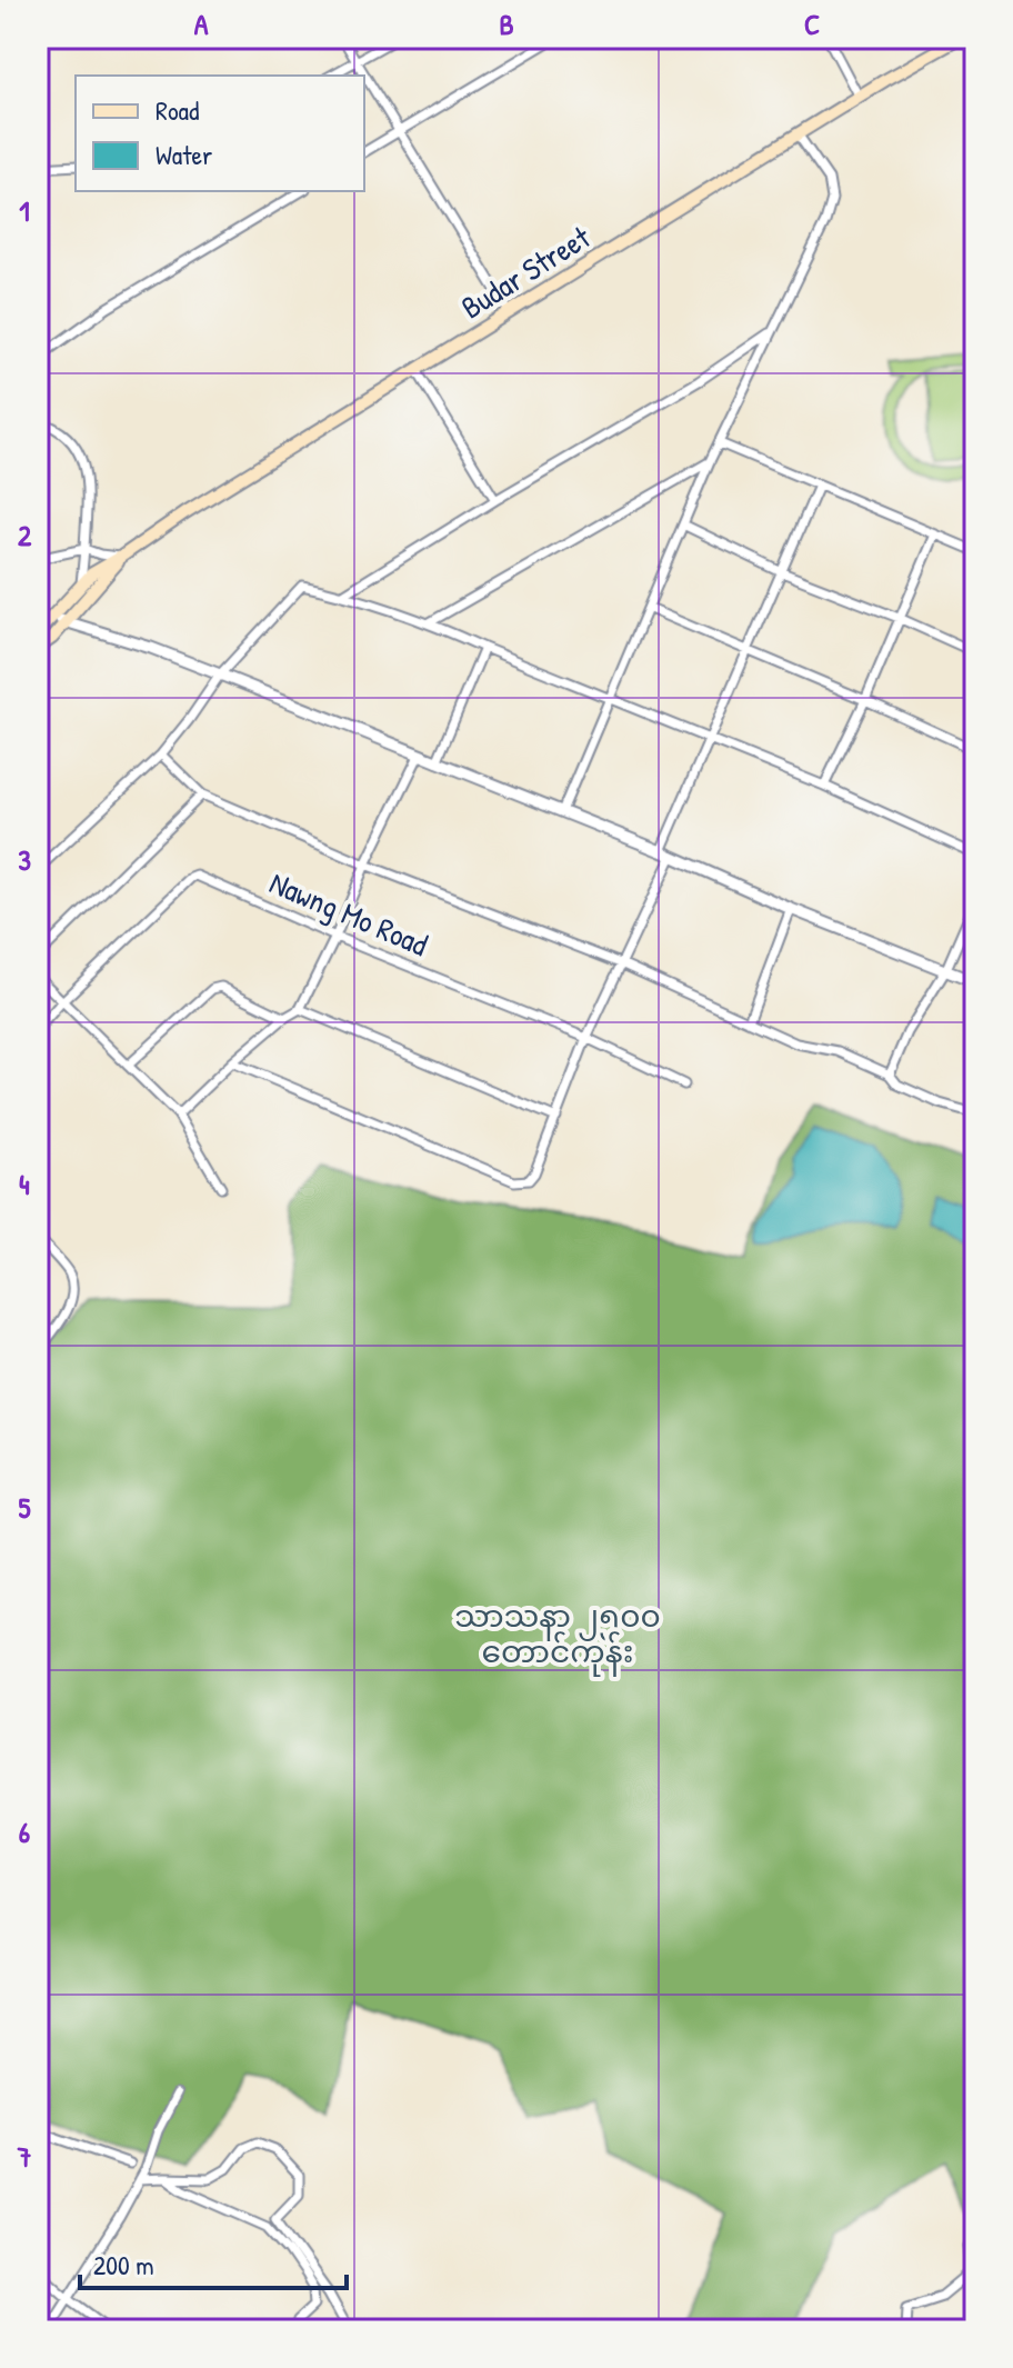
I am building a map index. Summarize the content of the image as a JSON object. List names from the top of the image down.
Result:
{
  "streets": {
    "main road": ["Budar Street"],
    "street": ["Nawng Mo Road"]
  },
  "parks": ["သာသနာ ၂၅၀၀ တောင်ကုန်း"],
  "legend": ["Road", "Water"],
  "scale_bar": "200 m",
  "grid": {
    "columns": ["A", "B", "C"],
    "rows": [
      "1",
      "2",
      "3",
      "4",
      "5",
      "6",
      "7"
    ]
  }
}
